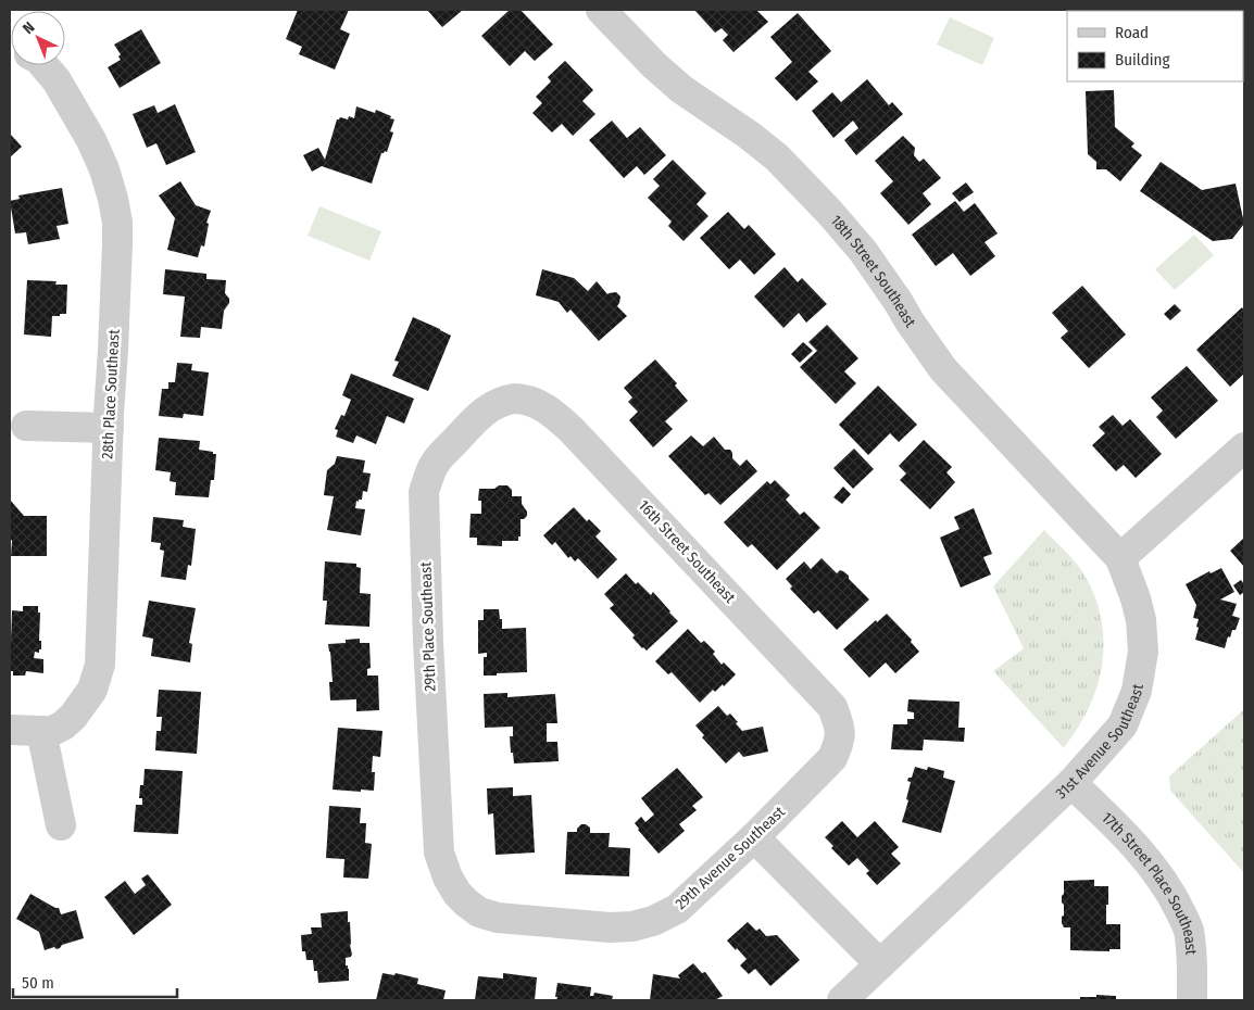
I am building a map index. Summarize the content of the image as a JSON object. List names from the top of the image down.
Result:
{
  "streets": {
    "street": [
      "18th Street Southeast",
      "28th Place Southeast",
      "16th Street Southeast",
      "29th Place Southeast",
      "31st Avenue Southeast",
      "29th Avenue Southeast",
      "17th Street Place Southeast"
    ]
  },
  "crossings": [
    ["18th Street Southeast", "31st Avenue Southeast"],
    ["16th Street Southeast", "29th Place Southeast"],
    ["16th Street Southeast", "29th Avenue Southeast"],
    ["29th Place Southeast", "29th Avenue Southeast"],
    ["31st Avenue Southeast", "17th Street Place Southeast"]
  ],
  "legend": ["Road", "Building"],
  "scale_bar": "50 m",
  "north": "top left"
}
